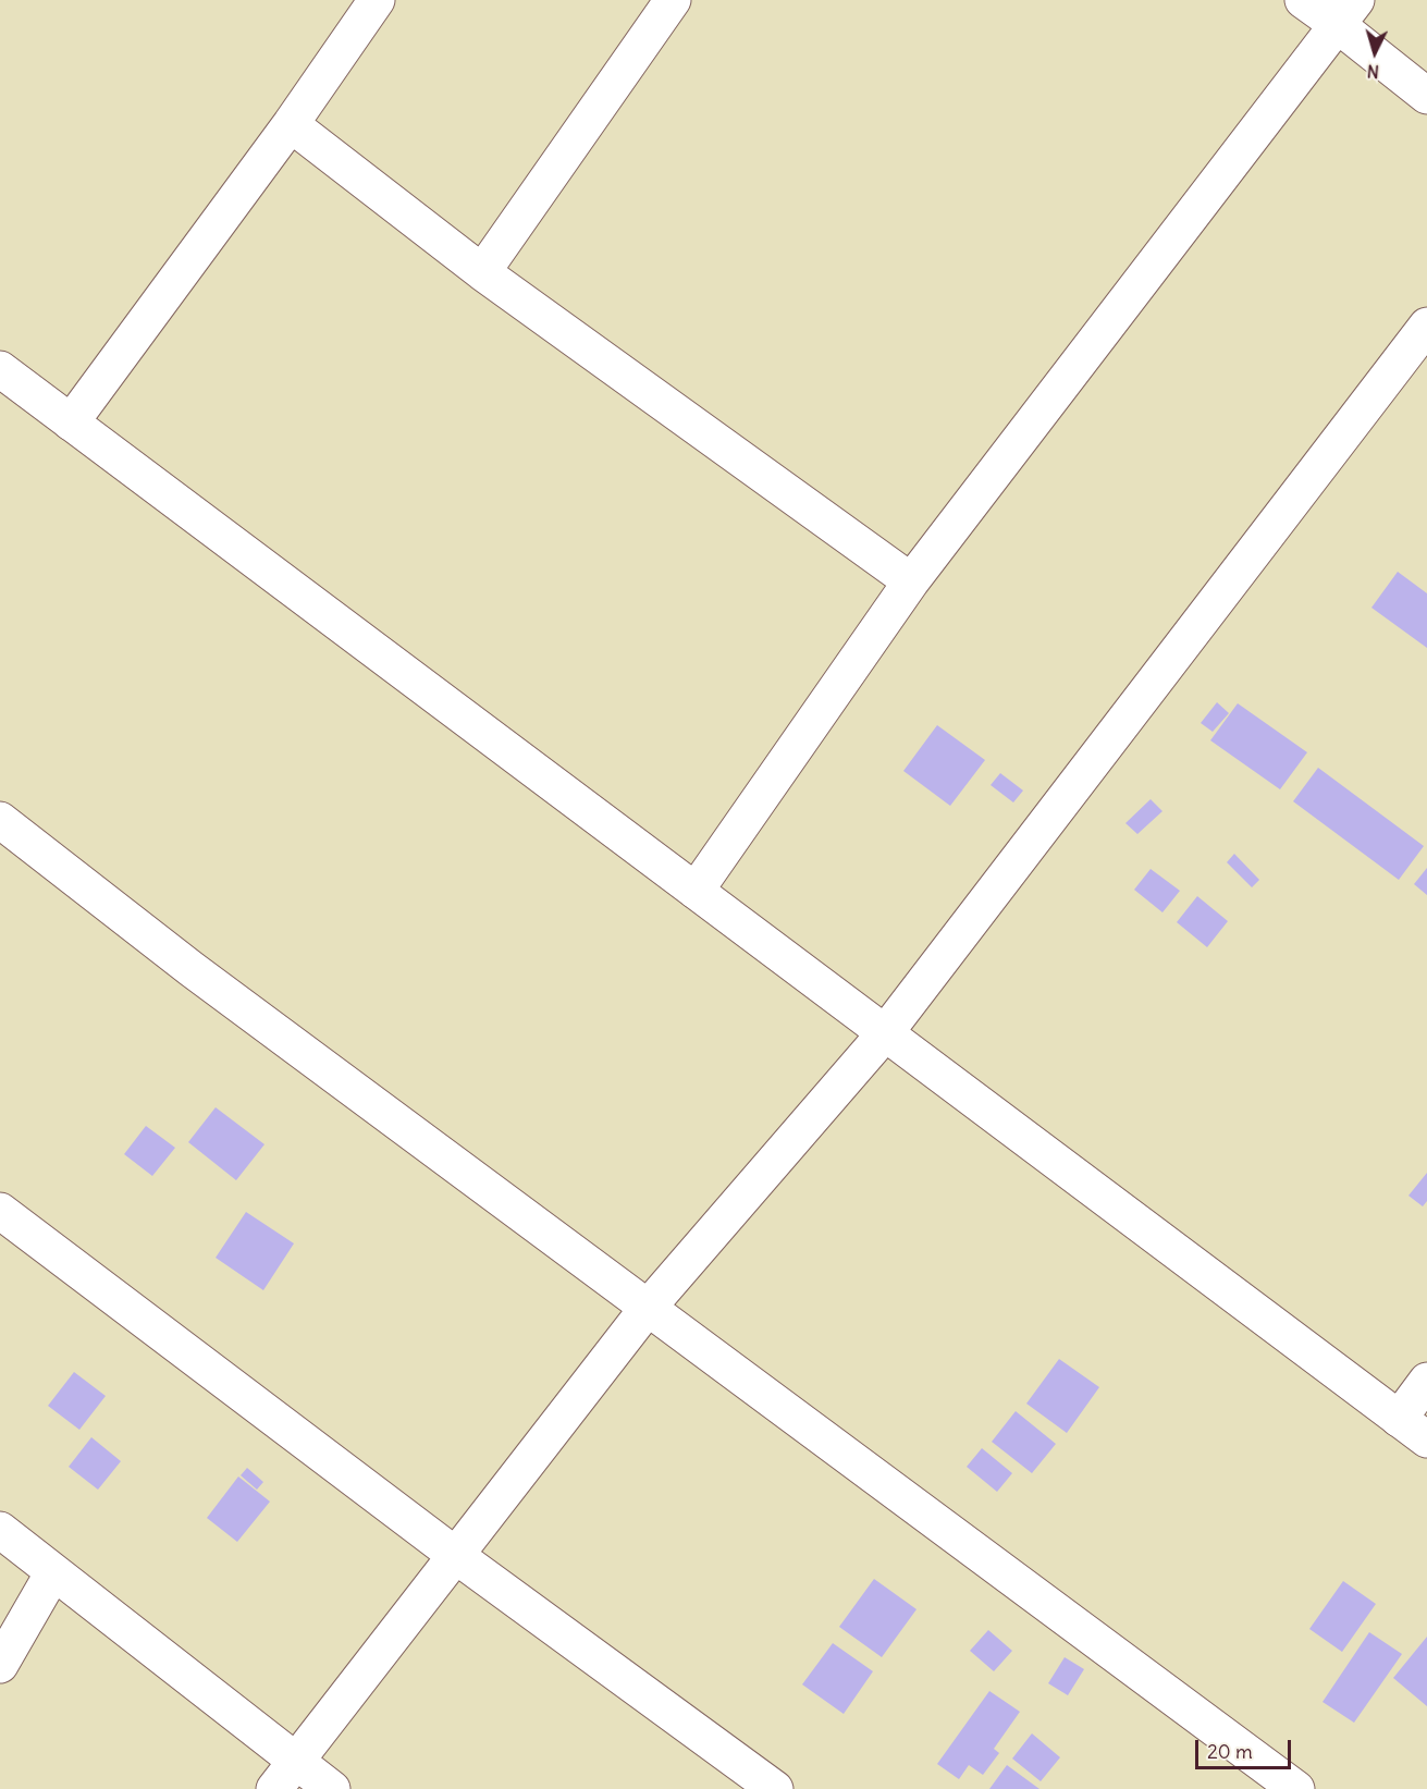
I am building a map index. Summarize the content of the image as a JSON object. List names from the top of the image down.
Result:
{
  "scale_bar": "20 m",
  "north": "bottom"
}
